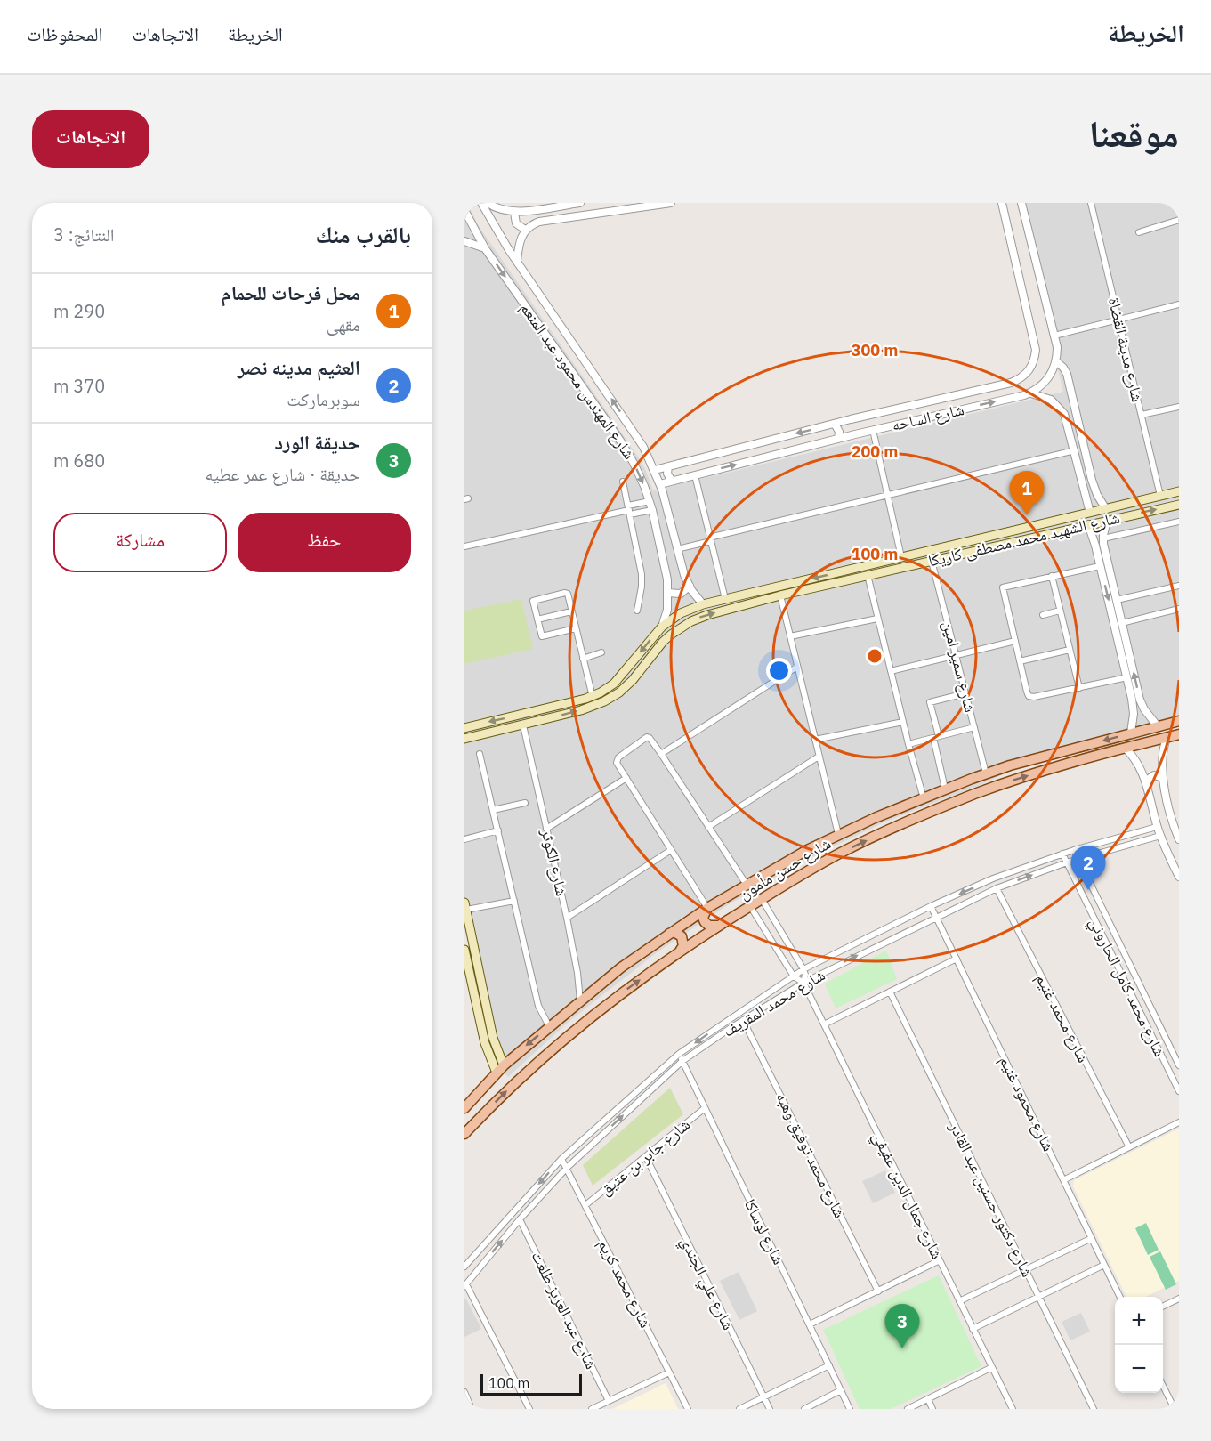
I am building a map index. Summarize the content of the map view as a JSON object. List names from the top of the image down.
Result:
{
  "streets": {
    "main road": ["شارع الشهيد محمد مصطفى كاريكا", "شارع حسن مأمون"],
    "street": [
      "شارع مدينة القضاة",
      "شارع المهندس محمود عبد المنعم",
      "شارع الساحه",
      "شارع سمير امين",
      "شارع الكوثر",
      "شارع محمد كامل الحاروني",
      "شارع محمد المقريف",
      "شارع محمد غنيم",
      "شارع محمود غنيم",
      "شارع محمد توفيق وهبه",
      "شارع جابر بن عتيق",
      "شارع جمال الدين عفيفي",
      "شارع دكتور حسنين عبد القادر",
      "شارع لوساكا",
      "شارع محمد كريم",
      "شارع علي الجندي",
      "شارع عبد العزيز طلعت"
    ]
  },
  "crossings": [
    ["شارع مدينة القضاة", "شارع الشهيد محمد مصطفى كاريكا"],
    ["شارع المهندس محمود عبد المنعم", "شارع الساحه"],
    ["شارع المهندس محمود عبد المنعم", "شارع الشهيد محمد مصطفى كاريكا"],
    ["شارع الشهيد محمد مصطفى كاريكا", "شارع سمير امين"],
    ["شارع الشهيد محمد مصطفى كاريكا", "شارع الكوثر"],
    ["شارع سمير امين", "شارع حسن مأمون"],
    ["شارع الكوثر", "شارع حسن مأمون"],
    ["شارع محمد كامل الحاروني", "شارع محمد المقريف"],
    ["شارع محمد المقريف", "شارع محمد غنيم"],
    ["شارع محمد المقريف", "شارع محمود غنيم"],
    ["شارع محمد المقريف", "شارع محمد توفيق وهبه"],
    ["شارع محمد المقريف", "شارع جمال الدين عفيفي"],
    ["شارع محمد المقريف", "شارع لوساكا"],
    ["شارع محمد المقريف", "شارع محمد كريم"],
    ["شارع محمد المقريف", "شارع عبد العزيز طلعت"],
    ["شارع جابر بن عتيق", "شارع لوساكا"],
    ["شارع جابر بن عتيق", "شارع محمد كريم"],
    ["شارع جابر بن عتيق", "شارع علي الجندي"]
  ],
  "scale_bar": "100 m",
  "page": {
    "header": "الخريطة",
    "nav": ["الخريطة", "الاتجاهات", "المحفوظات"],
    "title": "موقعنا",
    "buttons": [
      "الاتجاهات",
      ["حفظ", "مشاركة"]
    ],
    "heading": ["بالقرب منك", "النتائج: 3"],
    "list": [
      {
        "mark": "1",
        "name": "محل فرحات للحمام",
        "note": "مقهى",
        "value": "290 m"
      },
      {
        "mark": "2",
        "name": "العثيم مدينه نصر",
        "note": "سوبرماركت",
        "value": "370 m"
      },
      {
        "mark": "3",
        "name": "حديقة الورد",
        "note": "حديقة · شارع عمر عطيه",
        "value": "680 m"
      }
    ],
    "pins": ["1", "2", "3"],
    "map_buttons": ["+", "−"],
    "scale": "100 m"
  },
  "rings": ["300 m", "200 m", "100 m"]
}
